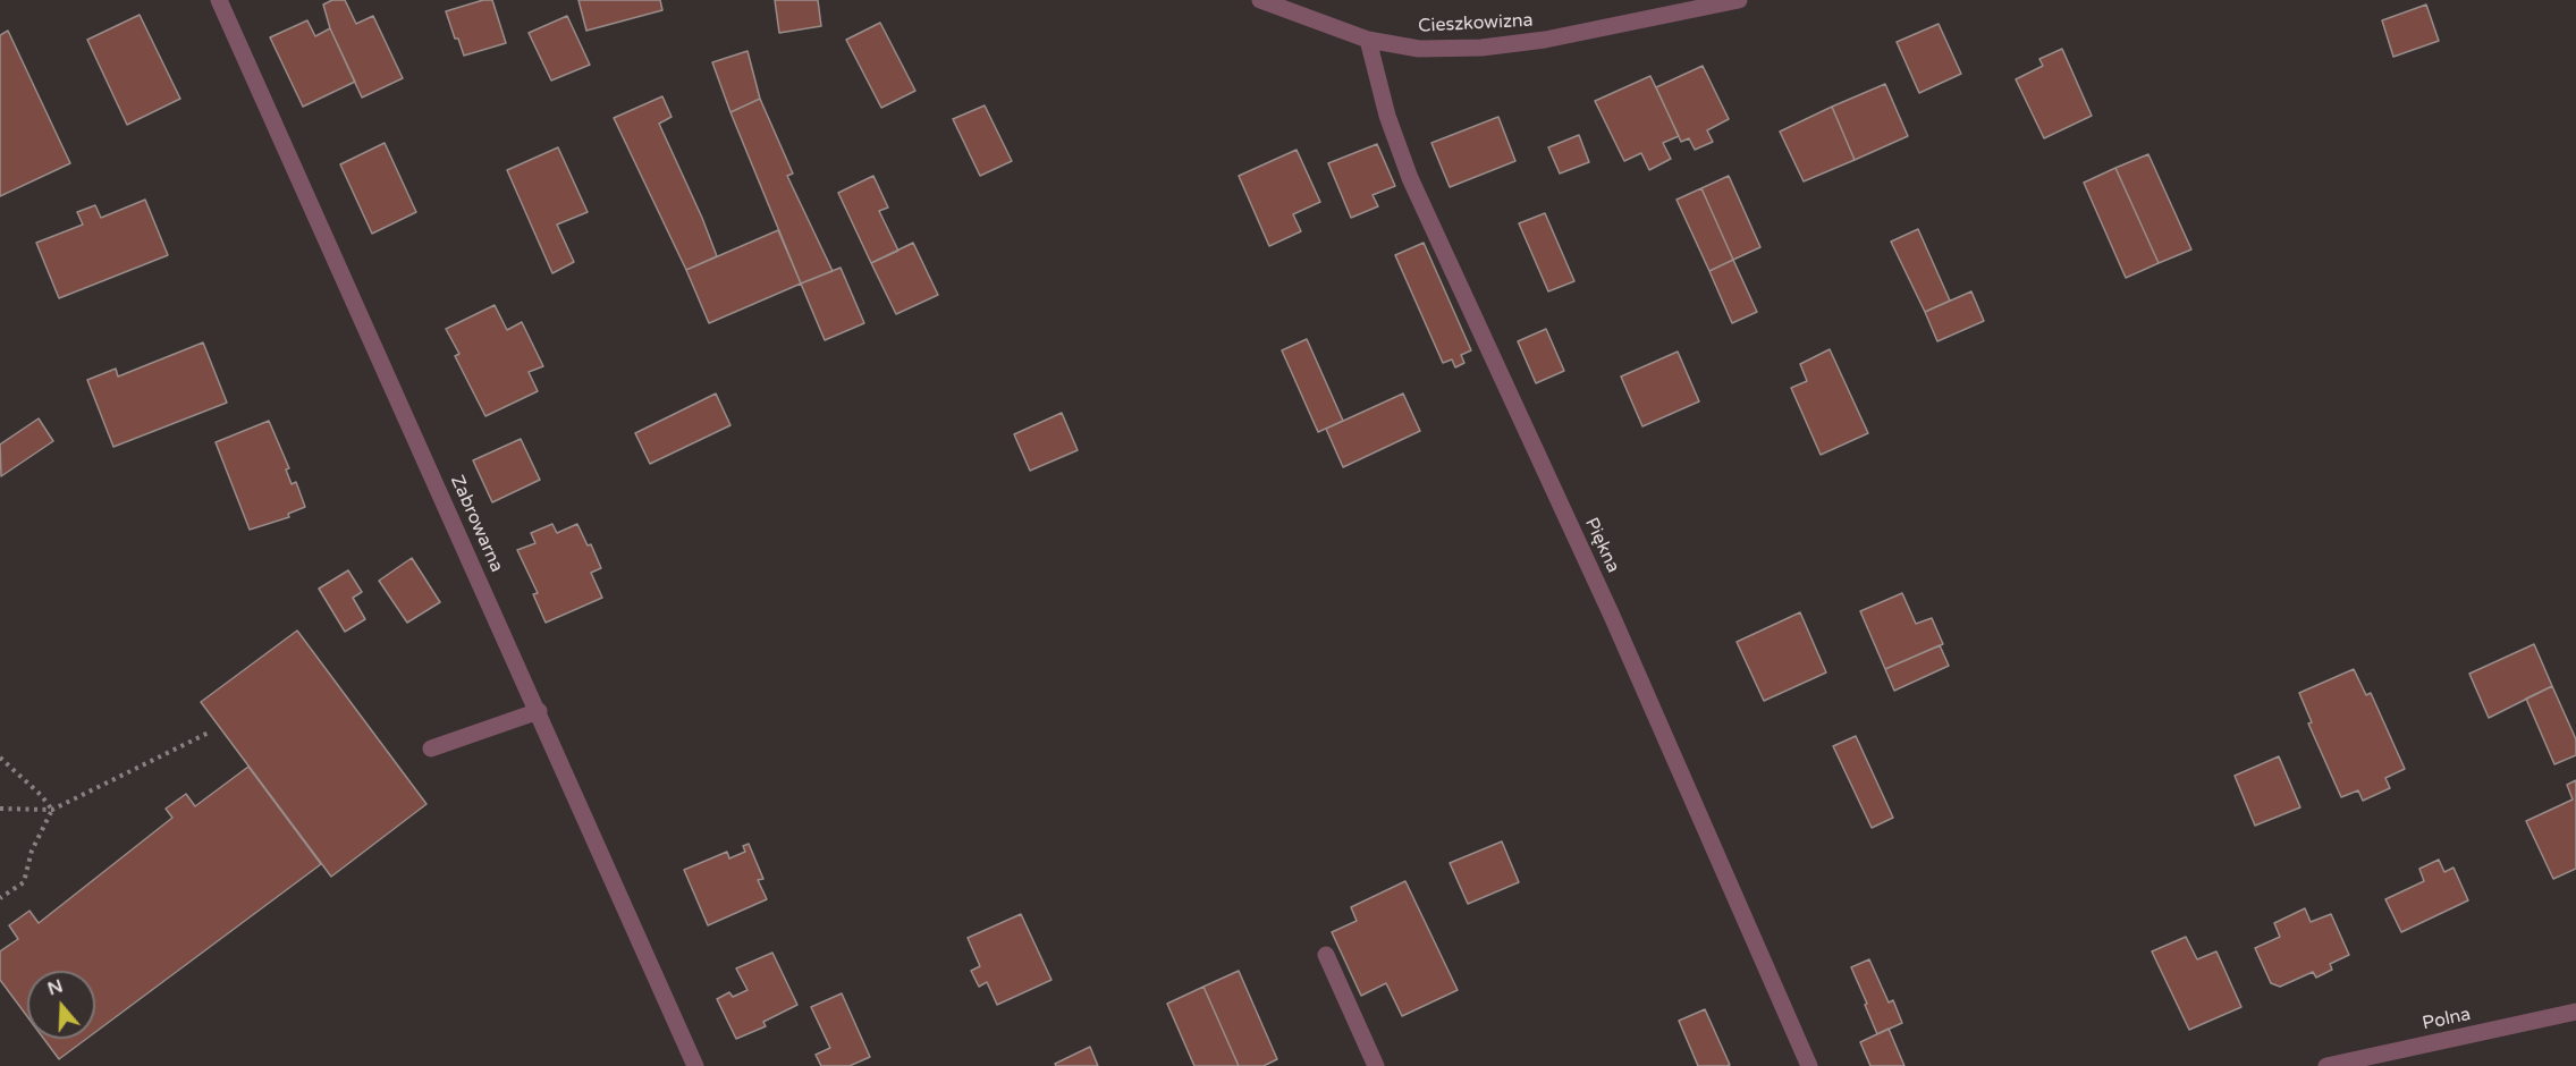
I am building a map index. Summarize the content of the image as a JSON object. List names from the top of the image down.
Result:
{
  "streets": {
    "street": [
      "Cieszkowizna",
      "Zabrowarna",
      "Piękna",
      "Polna"
    ]
  },
  "crossings": [
    ["Cieszkowizna", "Piękna"]
  ],
  "north": "top"
}
